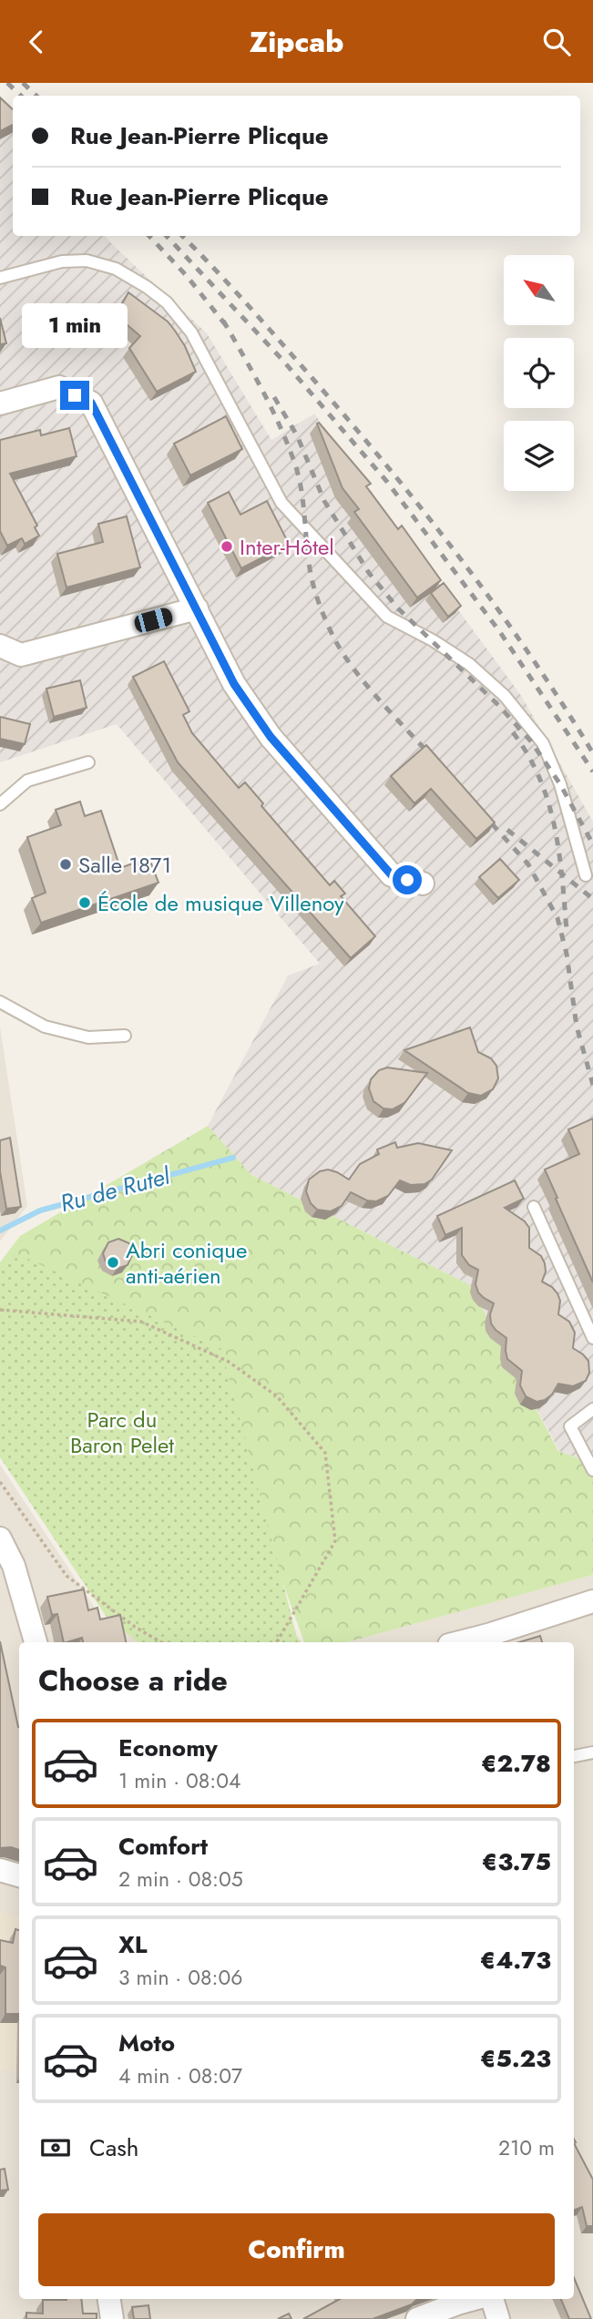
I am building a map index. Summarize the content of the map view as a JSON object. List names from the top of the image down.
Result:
{
  "water": ["Ru de Rutel"],
  "parks": ["Parc du Baron Pelet"],
  "places": [
    "Inter-Hôtel",
    "Salle 1871",
    "École de musique Villenoy",
    "Abri conique anti-aérien"
  ],
  "north": "top left",
  "page": {
    "header": "Zipcab",
    "banner": ["Rue Jean-Pierre Plicque", "Rue Jean-Pierre Plicque"],
    "bubble": "1 min",
    "heading": "Choose a ride",
    "list": [
      {
        "name": "Economy",
        "note": "1 min · 08:04",
        "value": "€2.78"
      },
      {
        "name": "Comfort",
        "note": "2 min · 08:05",
        "value": "€3.75"
      },
      {
        "name": "XL",
        "note": "3 min · 08:06",
        "value": "€4.73"
      },
      {
        "name": "Moto",
        "note": "4 min · 08:07",
        "value": "€5.23"
      }
    ],
    "pay": ["Cash", "210 m"],
    "buttons": "Confirm"
  }
}
